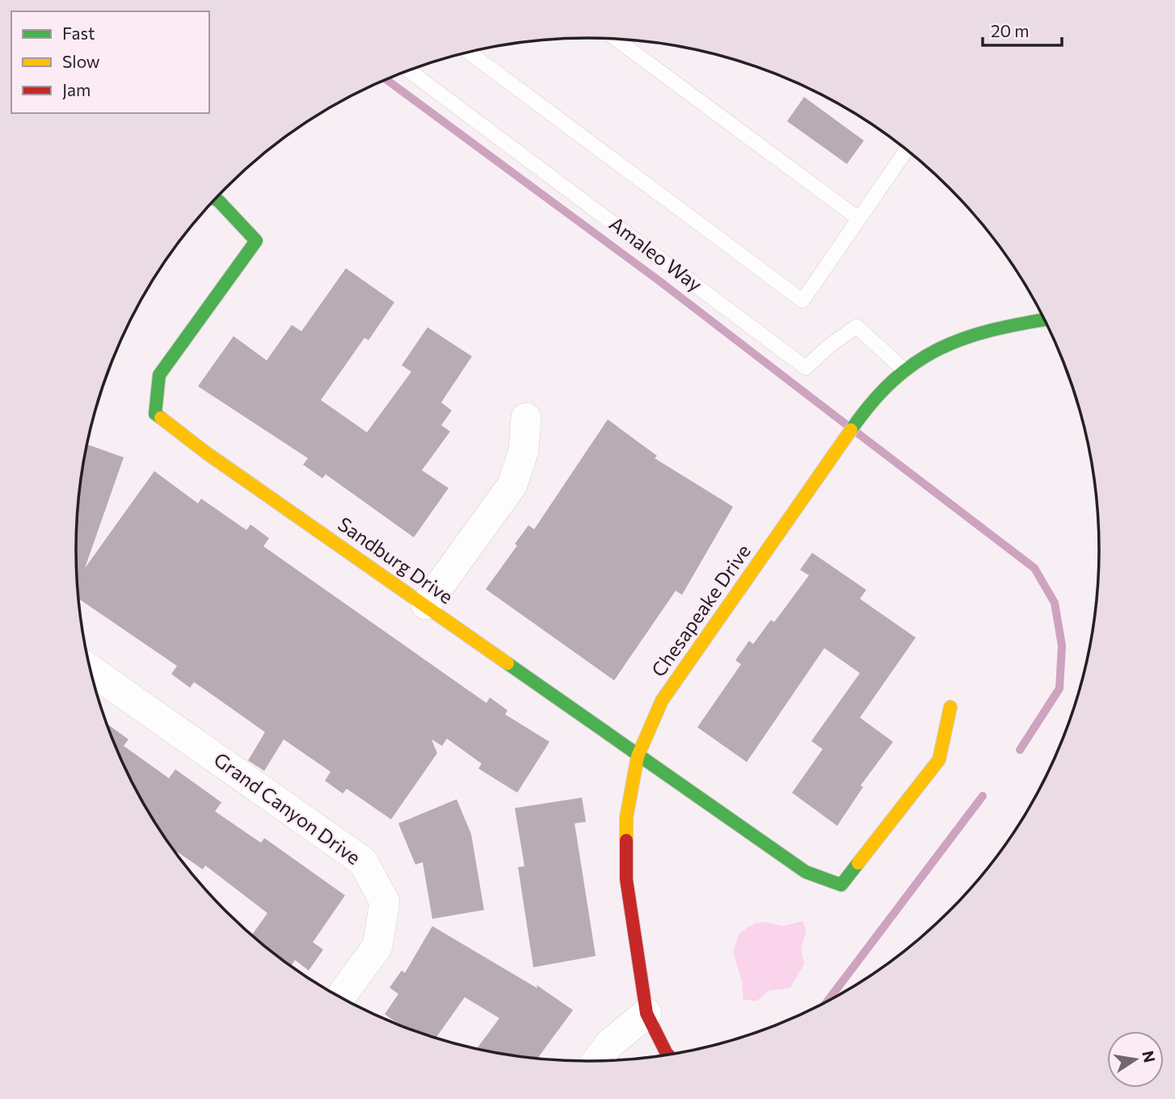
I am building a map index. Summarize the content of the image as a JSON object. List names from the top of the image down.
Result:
{
  "streets": {
    "street": ["Sandburg Drive", "Chesapeake Drive", "Grand Canyon Drive"],
    "lane": ["Amaleo Way"]
  },
  "crossings": [
    ["Amaleo Way", "Chesapeake Drive"],
    ["Sandburg Drive", "Chesapeake Drive"]
  ],
  "legend": ["Fast", "Slow", "Jam"],
  "scale_bar": "20 m",
  "north": "right"
}
